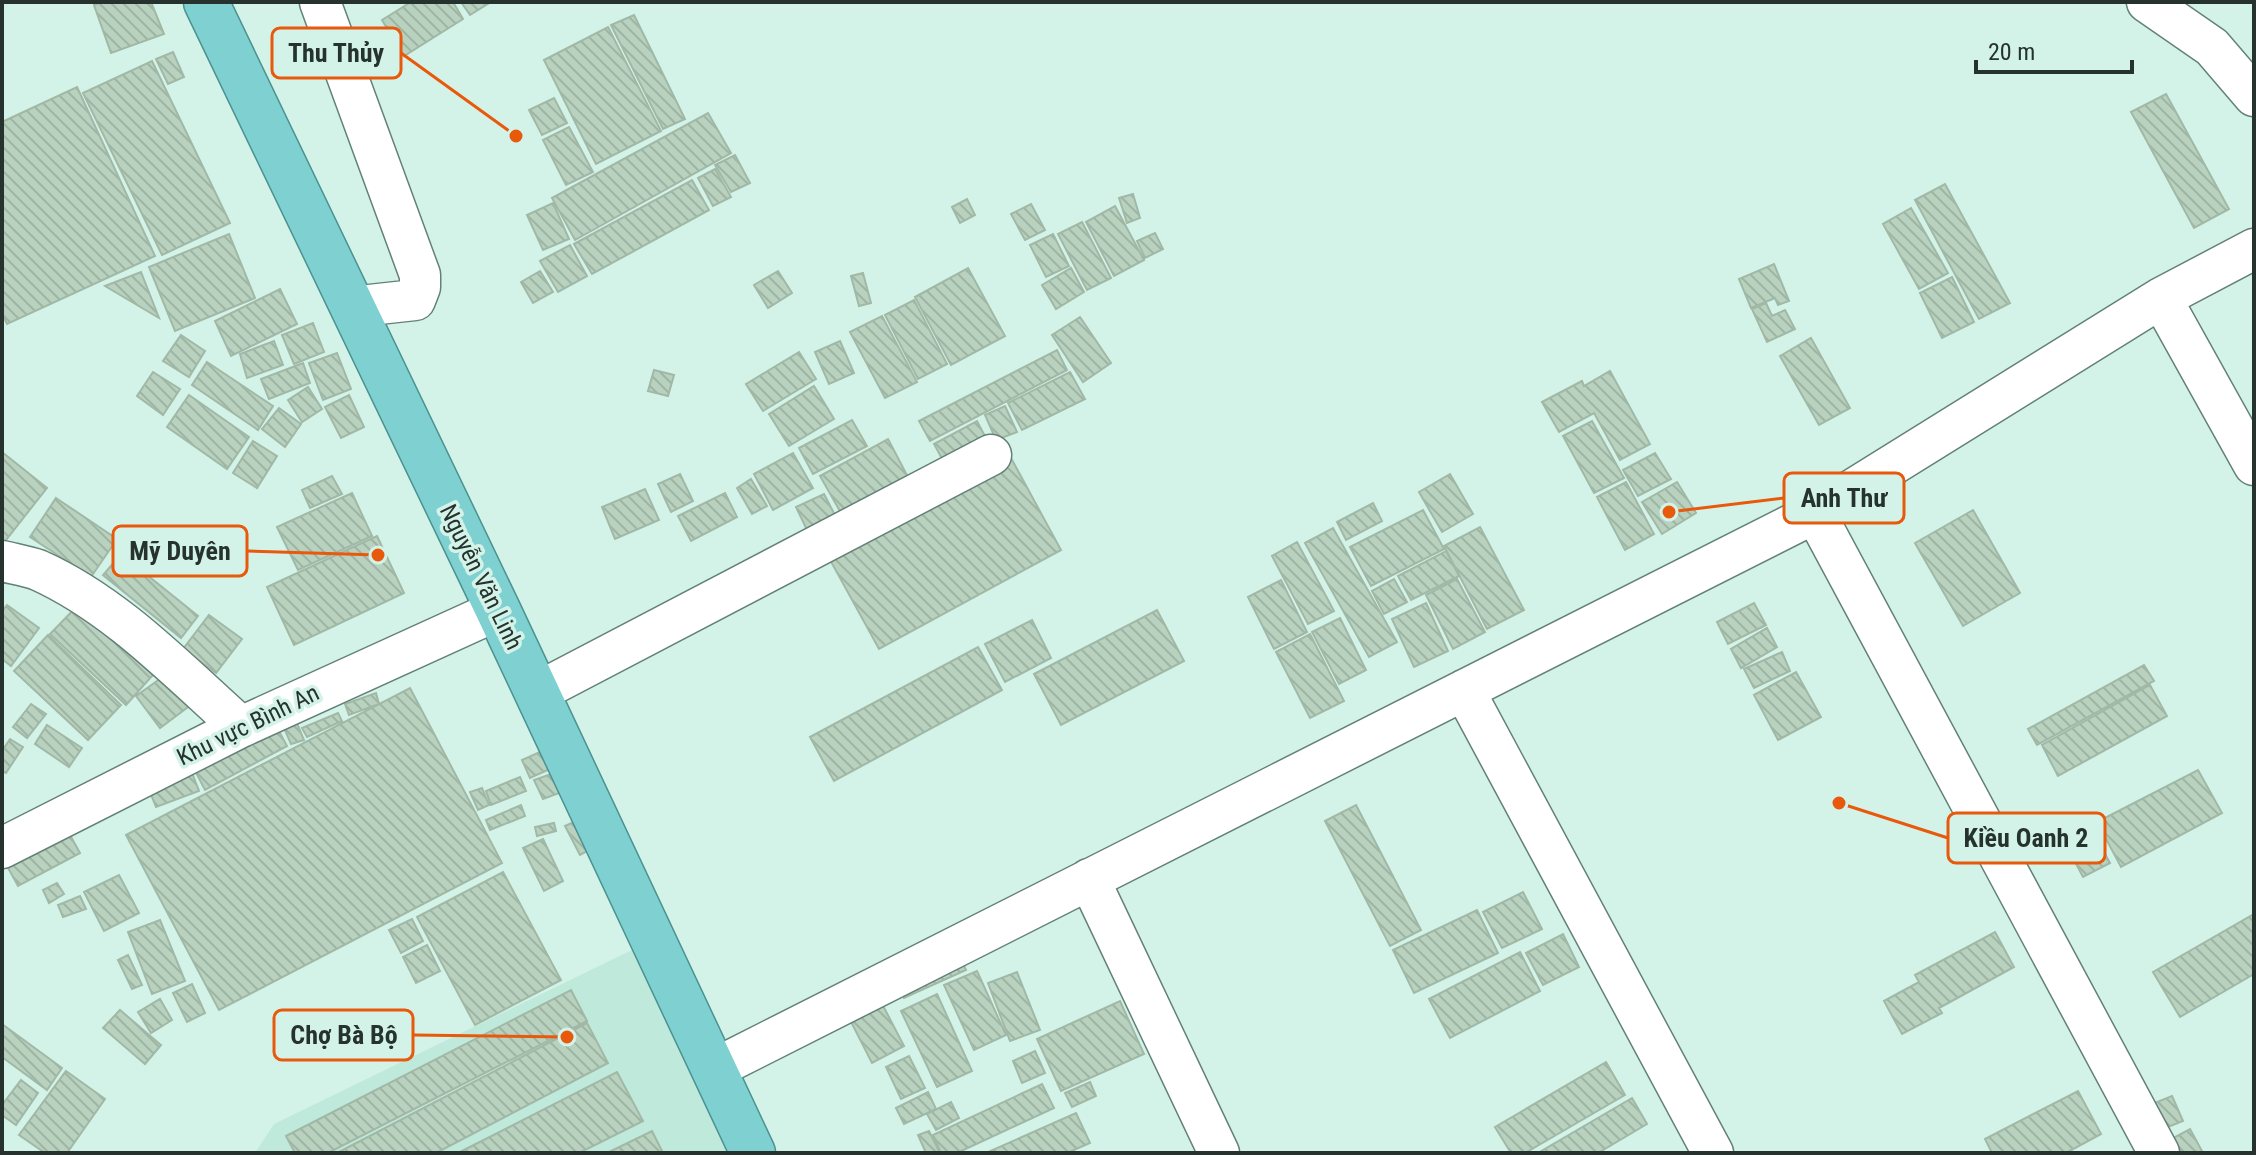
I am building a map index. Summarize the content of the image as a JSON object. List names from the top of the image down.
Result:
{
  "streets": {
    "highway": ["Nguyễn Văn Linh"],
    "street": ["Khu vực Bình An"]
  },
  "crossings": [
    ["Nguyễn Văn Linh", "Khu vực Bình An"]
  ],
  "places": [
    "Thu Thủy",
    "Anh Thư",
    "Mỹ Duyên",
    "Kiều Oanh 2",
    "Chợ Bà Bộ"
  ],
  "scale_bar": "20 m"
}
